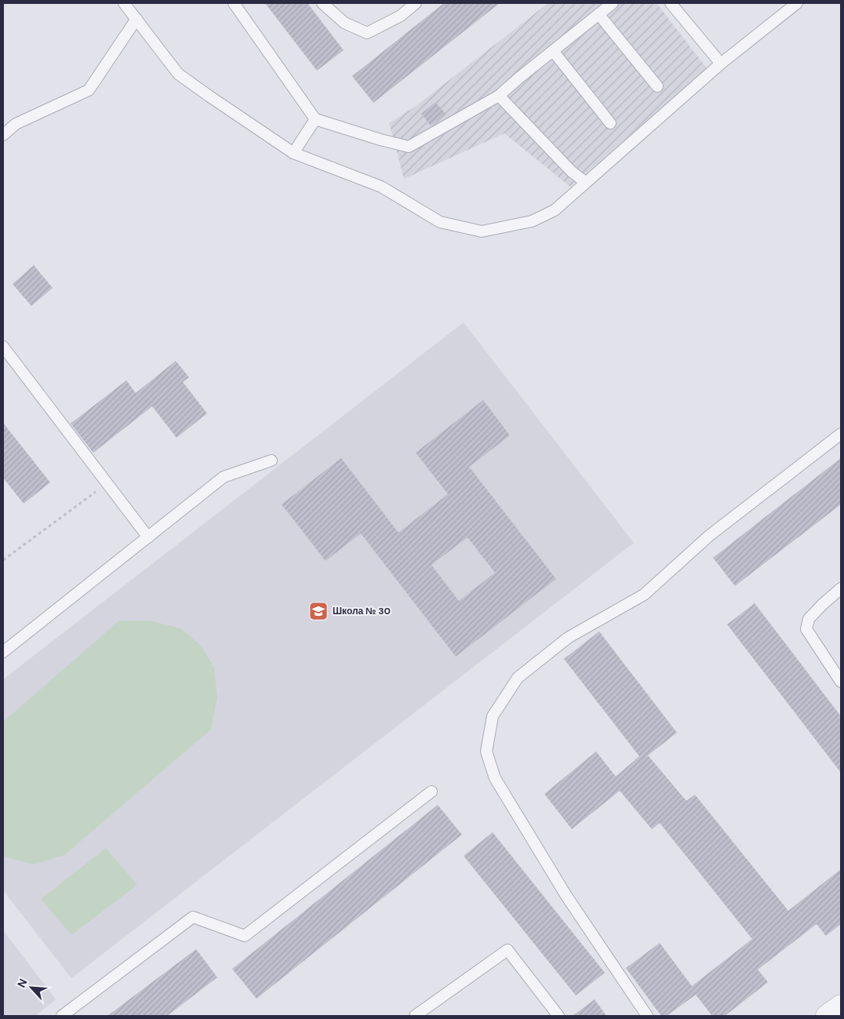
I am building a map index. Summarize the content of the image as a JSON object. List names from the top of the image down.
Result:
{
  "places": {
    "school or university": ["Школа № 30"]
  },
  "north": "top left"
}
